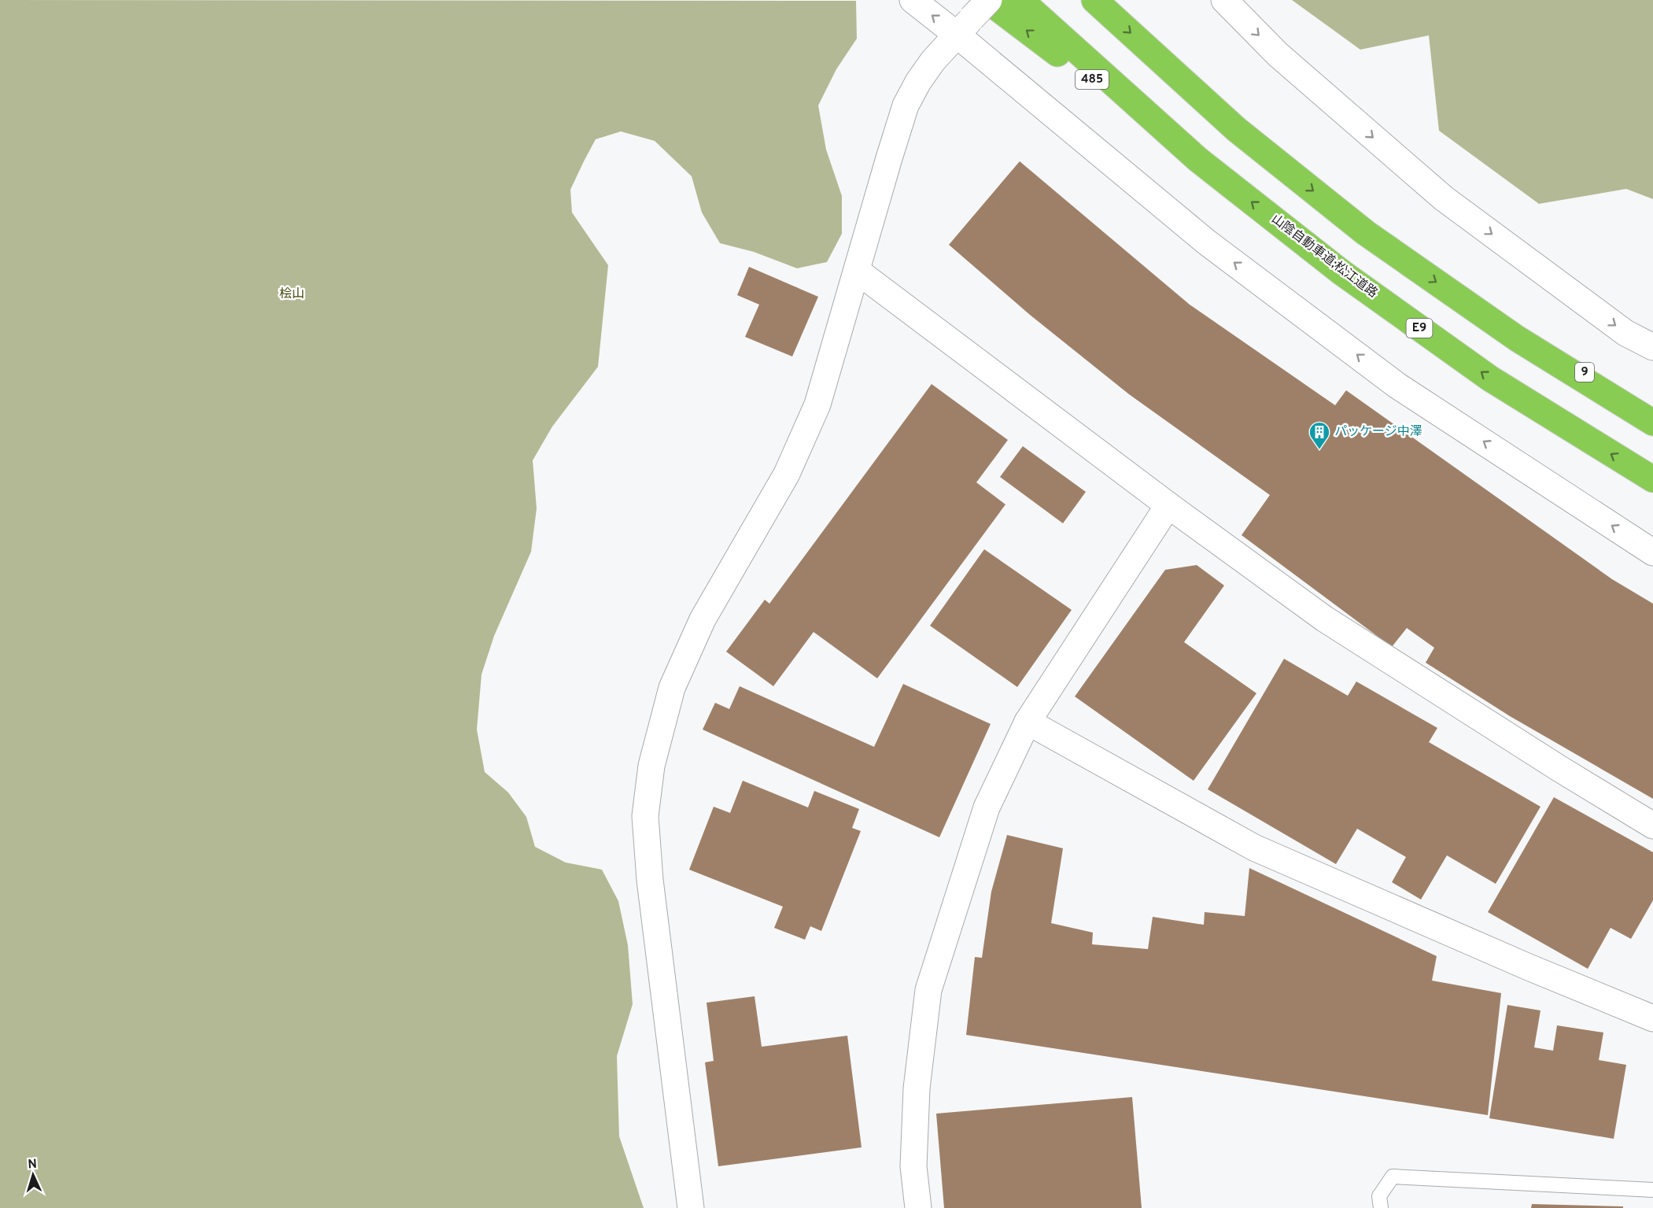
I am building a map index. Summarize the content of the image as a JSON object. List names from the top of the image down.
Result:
{
  "streets": {
    "highway": [
      "485",
      "山陰自動車道;松江道路",
      "E9",
      "9"
    ]
  },
  "crossings": [
    ["485", "山陰自動車道;松江道路"]
  ],
  "parks": ["桧山"],
  "places": {
    "building": ["パッケージ中澤"]
  },
  "north": "top"
}
